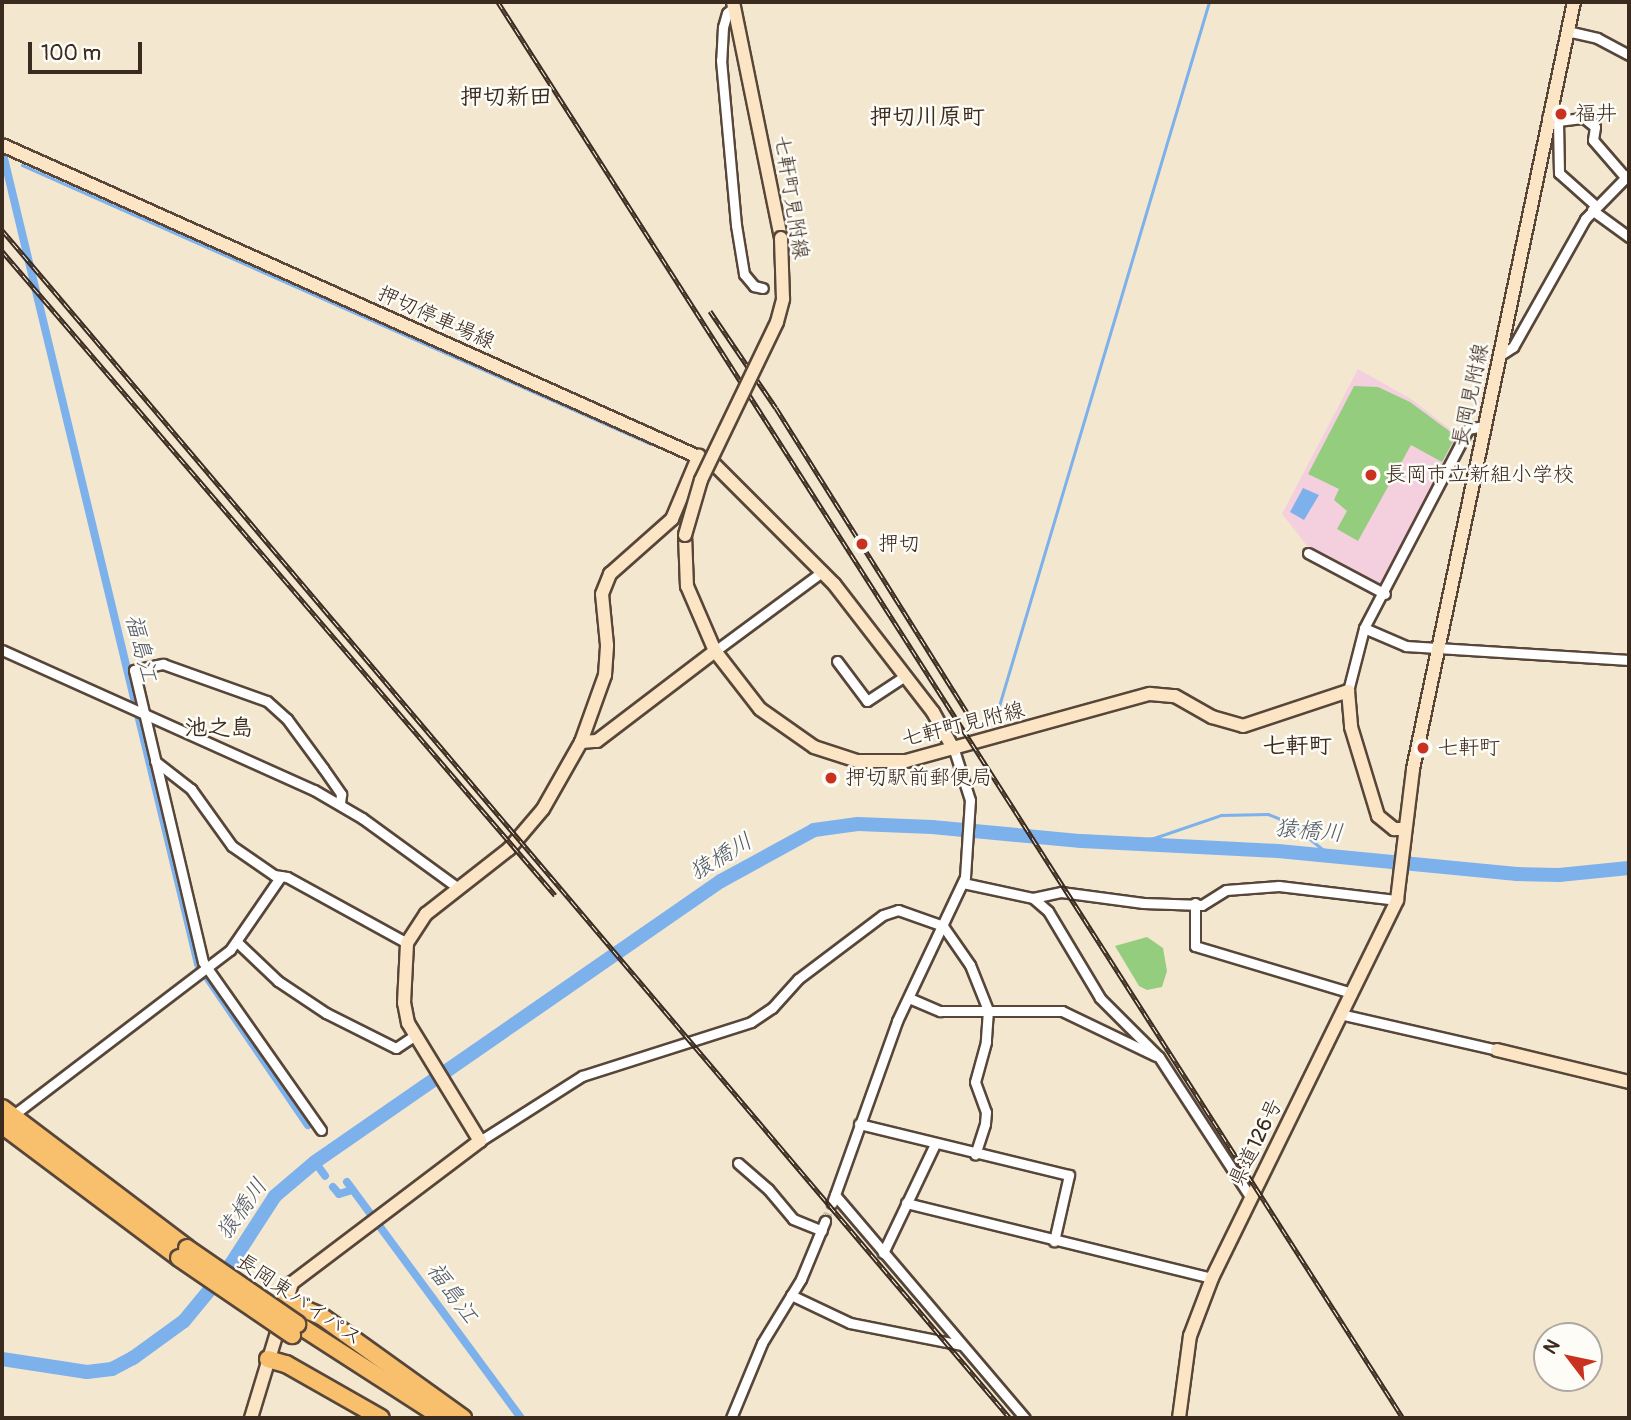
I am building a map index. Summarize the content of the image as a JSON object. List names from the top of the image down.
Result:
{
  "streets": {
    "highway": ["長岡東バイパス"],
    "main road": [
      "七軒町見附線",
      "押切停車場線",
      "長岡見附線",
      "県道126号"
    ]
  },
  "crossings": [
    ["七軒町見附線", "押切停車場線"],
    ["長岡見附線", "県道126号"]
  ],
  "districts": [
    "押切新田",
    "押切川原町",
    "池之島",
    "七軒町"
  ],
  "water": ["福島江", "猿橋川"],
  "places": [
    "福井",
    "長岡市立新組小学校",
    "押切",
    "七軒町",
    "押切駅前郵便局"
  ],
  "scale_bar": "100 m",
  "north": "top left"
}
